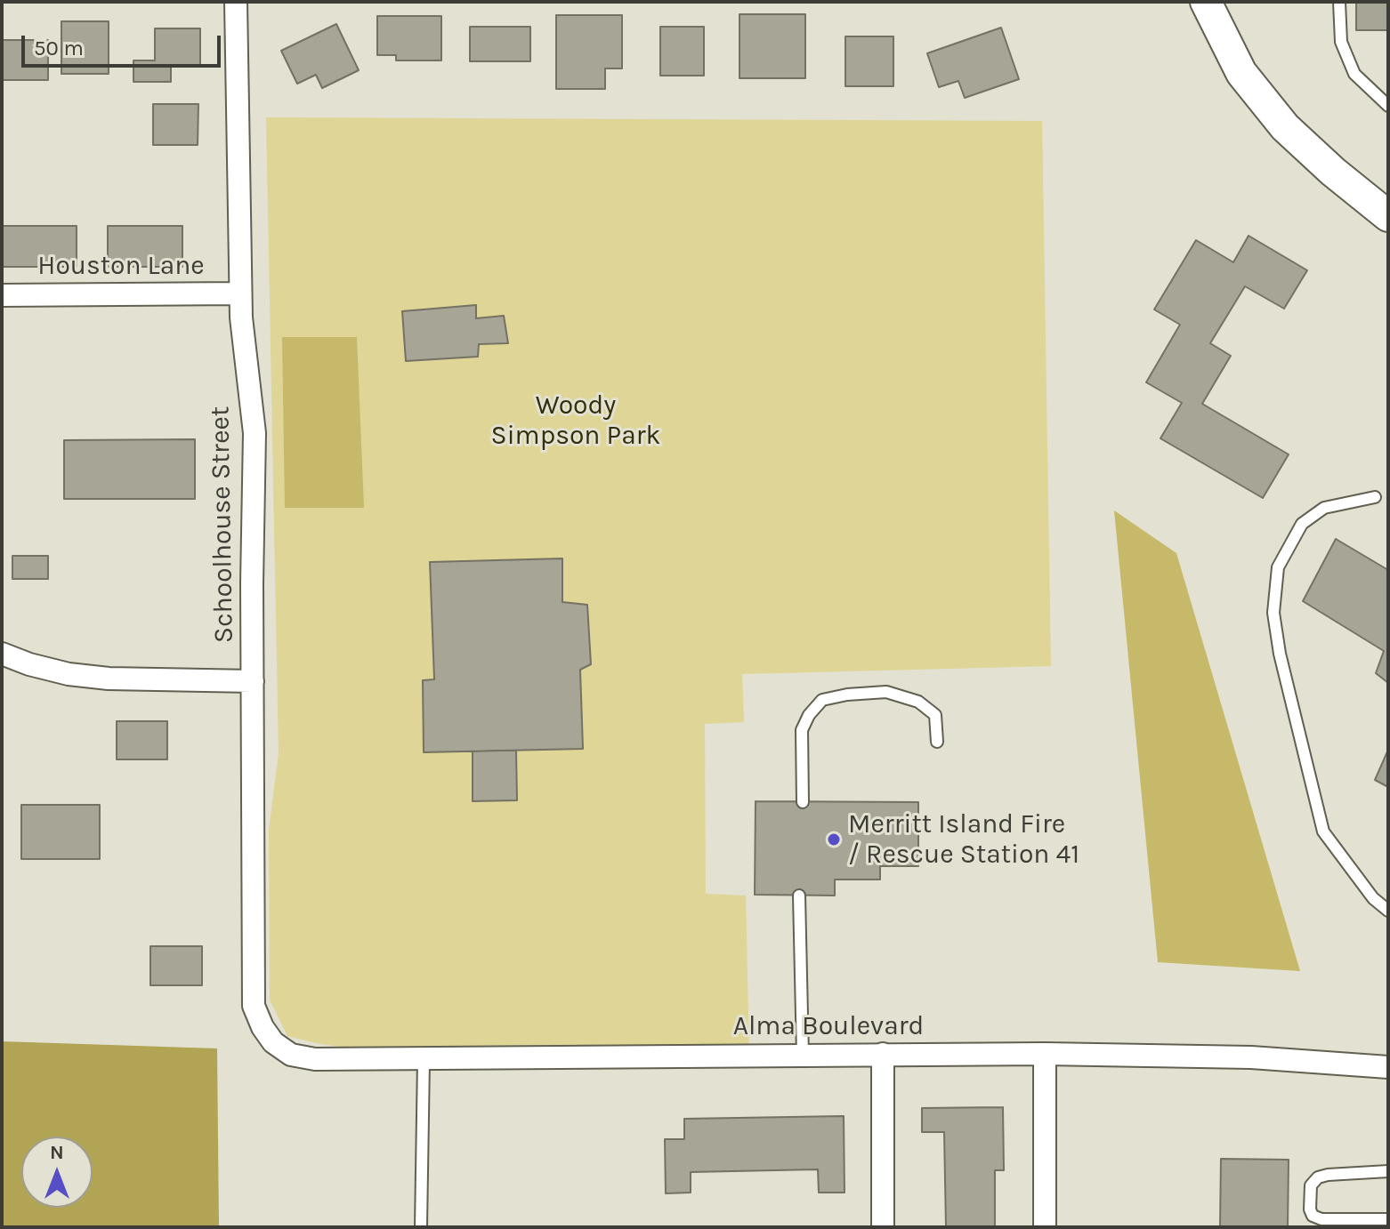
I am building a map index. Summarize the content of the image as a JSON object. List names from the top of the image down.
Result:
{
  "streets": {
    "street": ["Houston Lane", "Schoolhouse Street", "Alma Boulevard"]
  },
  "crossings": [
    ["Houston Lane", "Schoolhouse Street"],
    ["Schoolhouse Street", "Alma Boulevard"]
  ],
  "parks": ["Woody Simpson Park"],
  "places": ["Merritt Island Fire / Rescue Station 41"],
  "scale_bar": "50 m",
  "north": "top"
}
